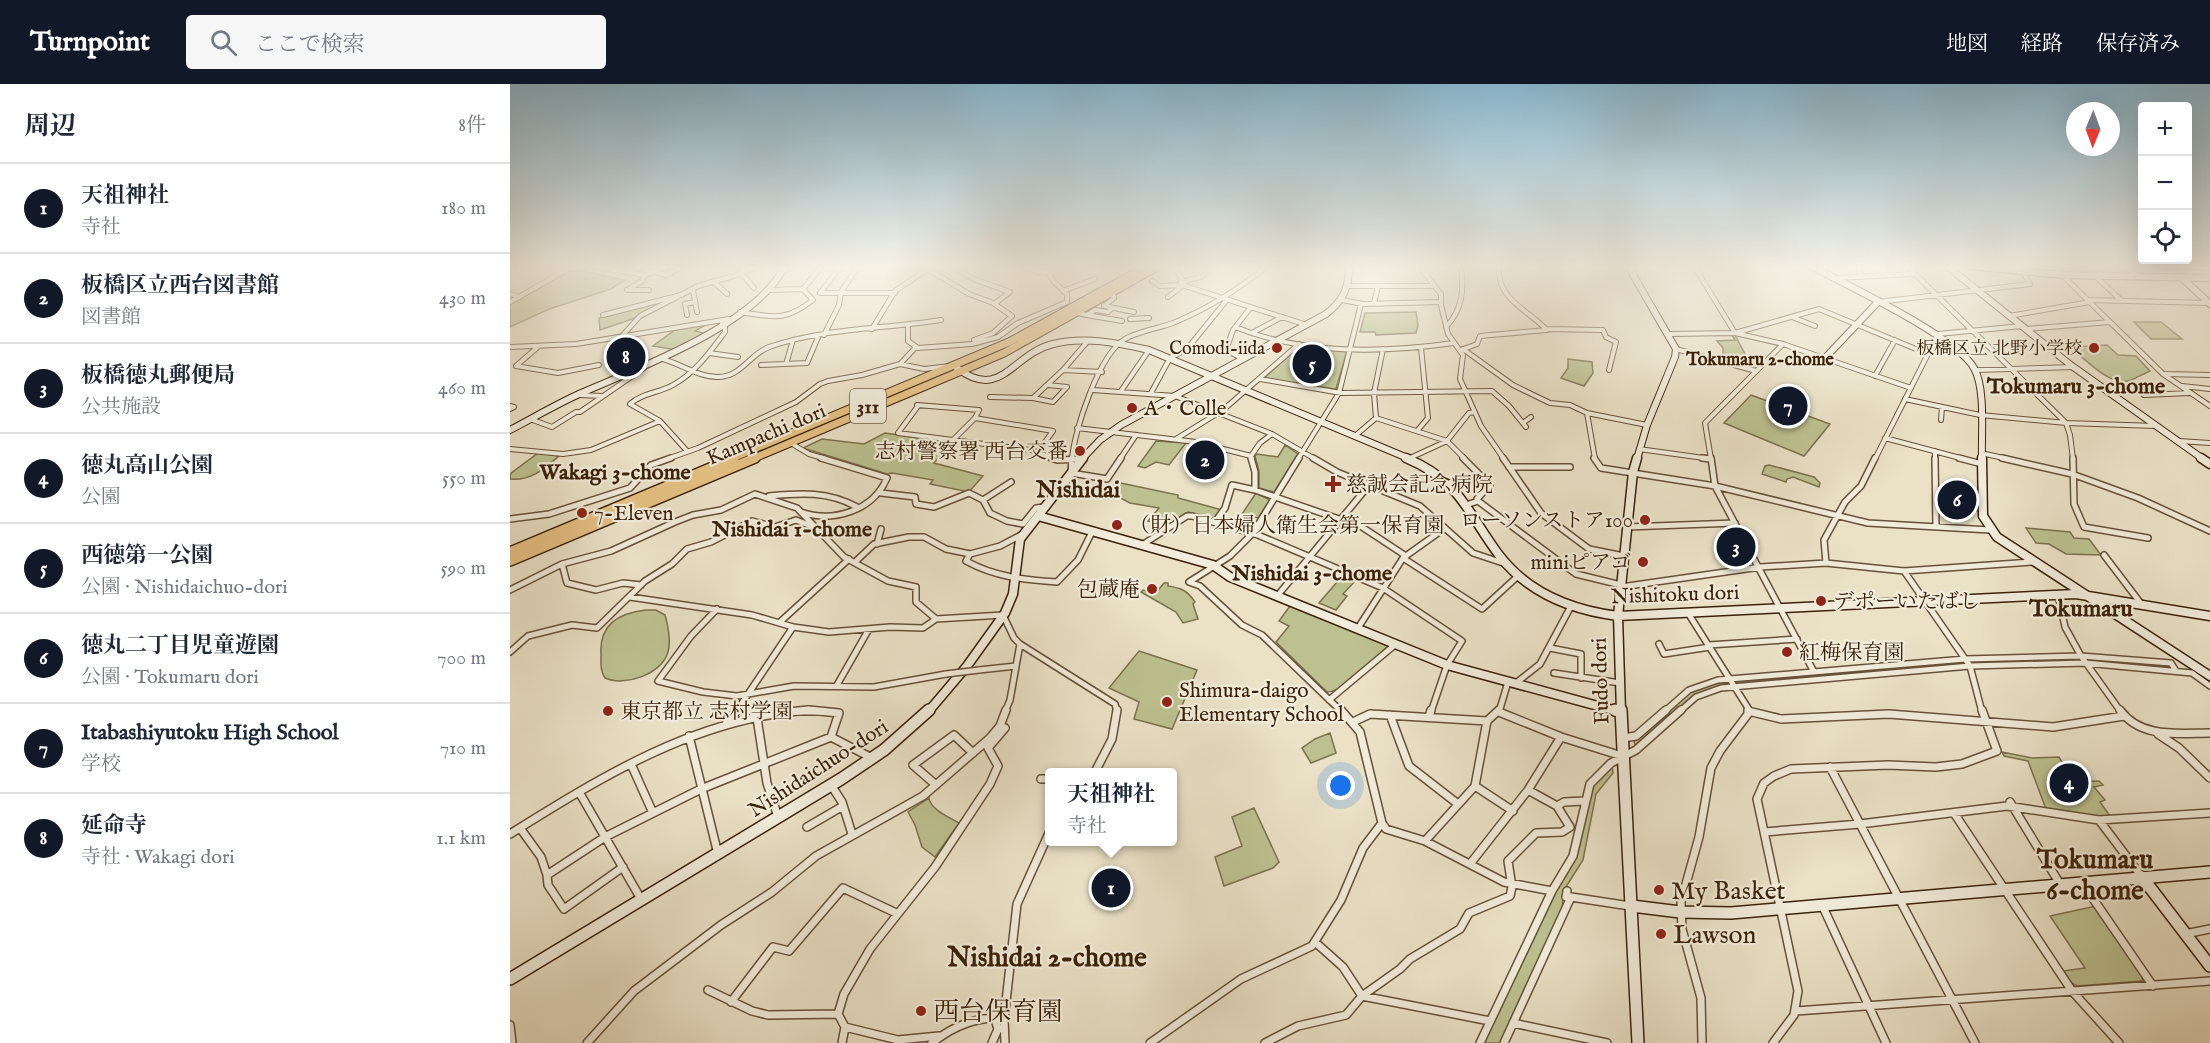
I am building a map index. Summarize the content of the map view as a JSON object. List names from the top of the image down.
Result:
{
  "streets": {
    "main road": ["311", "Kampachi dori"],
    "street": ["Nishitoku dori", "Fudo dori", "Nishidaichuo-dori"]
  },
  "crossings": [
    ["Kampachi dori", "Nishitoku dori"],
    ["Nishitoku dori", "Fudo dori"],
    ["Nishitoku dori", "Nishidaichuo-dori"]
  ],
  "districts": [
    "Tokumaru 2-chome",
    "Tokumaru 3-chome",
    "Wakagi 3-chome",
    "Nishidai",
    "Nishidai 1-chome",
    "Nishidai 3-chome",
    "Tokumaru",
    "Tokumaru 6-chome",
    "Nishidai 2-chome"
  ],
  "places": {
    "other": [
      "Comodi-iida",
      "板橋区立 北野小学校",
      "A・Colle",
      "志村警察署 西台交番",
      "7-Eleven",
      "ローソンストア100",
      "（財）日本婦人衛生会第一保育園",
      "miniピアゴ",
      "包蔵庵",
      "デポーいたばし",
      "紅梅保育園",
      "Shimura-daigo Elementary School",
      "東京都立 志村学園",
      "My Basket",
      "Lawson",
      "西台保育園"
    ],
    "health": ["慈誠会記念病院"]
  },
  "north": "bottom",
  "page": {
    "header": "Turnpoint",
    "search": "ここで検索",
    "nav": ["地図", "経路", "保存済み"],
    "heading": ["周辺", "8件"],
    "map_buttons": ["+", "−"],
    "list": [
      {
        "mark": "1",
        "name": "天祖神社",
        "note": "寺社",
        "value": "180 m"
      },
      {
        "mark": "2",
        "name": "板橋区立西台図書館",
        "note": "図書館",
        "value": "430 m"
      },
      {
        "mark": "3",
        "name": "板橋徳丸郵便局",
        "note": "公共施設",
        "value": "460 m"
      },
      {
        "mark": "4",
        "name": "徳丸高山公園",
        "note": "公園",
        "value": "550 m"
      },
      {
        "mark": "5",
        "name": "西徳第一公園",
        "note": "公園 · Nishidaichuo-dori",
        "value": "590 m"
      },
      {
        "mark": "6",
        "name": "徳丸二丁目児童遊園",
        "note": "公園 · Tokumaru dori",
        "value": "700 m"
      },
      {
        "mark": "7",
        "name": "Itabashiyutoku High School",
        "note": "学校",
        "value": "710 m"
      },
      {
        "mark": "8",
        "name": "延命寺",
        "note": "寺社 · Wakagi dori",
        "value": "1.1 km"
      }
    ],
    "pins": [
      "8",
      "5",
      "7",
      "2",
      "6",
      "3",
      "4",
      "1"
    ],
    "popup": ["天祖神社", "寺社"]
  }
}
